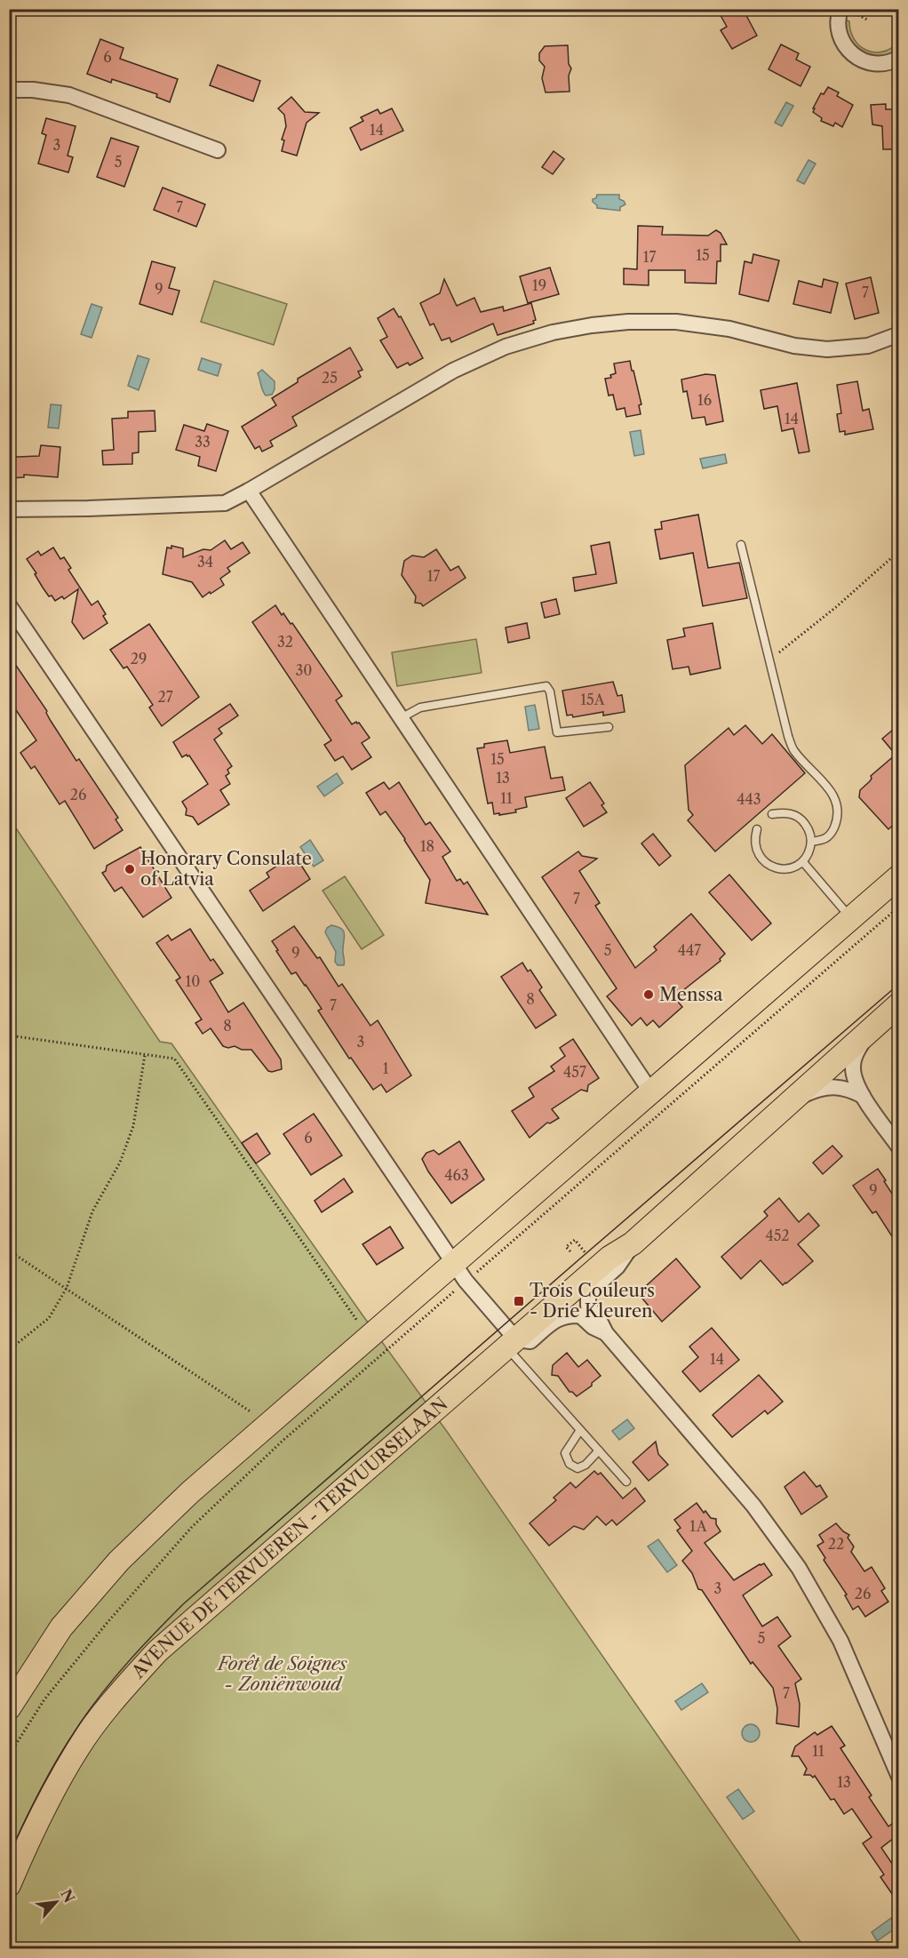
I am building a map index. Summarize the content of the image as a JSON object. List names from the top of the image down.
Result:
{
  "streets": {
    "main road": ["AVENUE DE TERVUEREN - TERVUURSELAAN"]
  },
  "parks": ["Forêt de Soignes - Zoniënwoud"],
  "places": {
    "other": ["Honorary Consulate of Latvia", "Menssa"],
    "transit": ["Trois Couleurs - Drie Kleuren"]
  },
  "house_numbers": [
    "6",
    "14",
    "3",
    "5",
    "7",
    "15",
    "17",
    "19",
    "9",
    "7",
    "25",
    "16",
    "14",
    "33",
    "34",
    "17",
    "32",
    "29",
    "30",
    "27",
    "15A",
    "15",
    "13",
    "26",
    "11",
    "443",
    "18",
    "7",
    "5",
    "447",
    "9",
    "10",
    "8",
    "7",
    "8",
    "3",
    "1",
    "457",
    "6",
    "463",
    "9",
    "452",
    "14",
    "1A",
    "22",
    "3",
    "26",
    "5",
    "7",
    "11",
    "13"
  ],
  "north": "top right"
}
